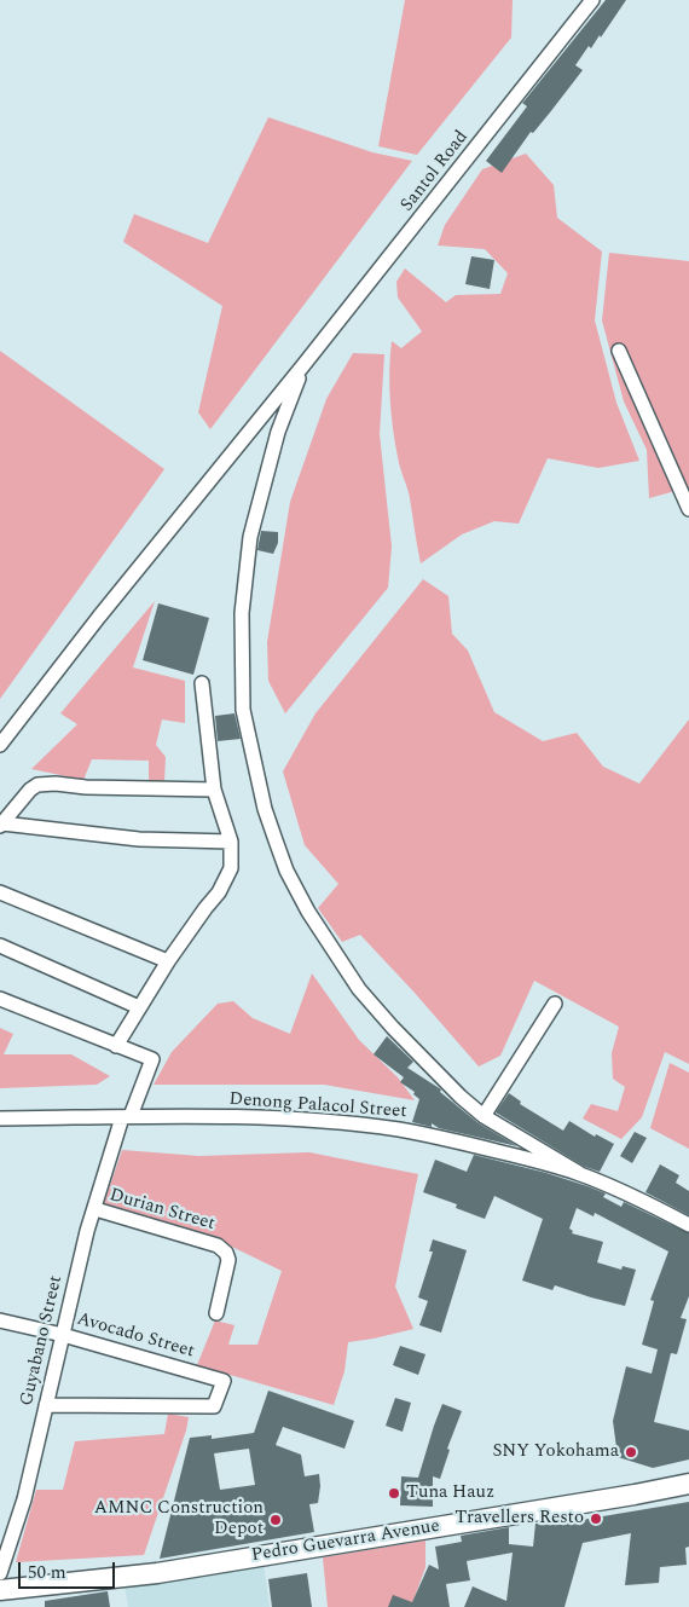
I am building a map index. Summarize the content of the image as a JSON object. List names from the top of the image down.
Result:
{
  "streets": {
    "main road": ["Pedro Guevarra Avenue"],
    "street": [
      "Santol Road",
      "Denong Palacol Street",
      "Durian Street",
      "Avocado Street",
      "Guyabano Street"
    ]
  },
  "crossings": [
    ["Denong Palacol Street", "Guyabano Street"],
    ["Durian Street", "Guyabano Street"],
    ["Avocado Street", "Guyabano Street"]
  ],
  "places": [
    "SNY Yokohama",
    "Tuna Hauz",
    "Travellers Resto",
    "AMNC Construction Depot"
  ],
  "scale_bar": "50 m"
}
